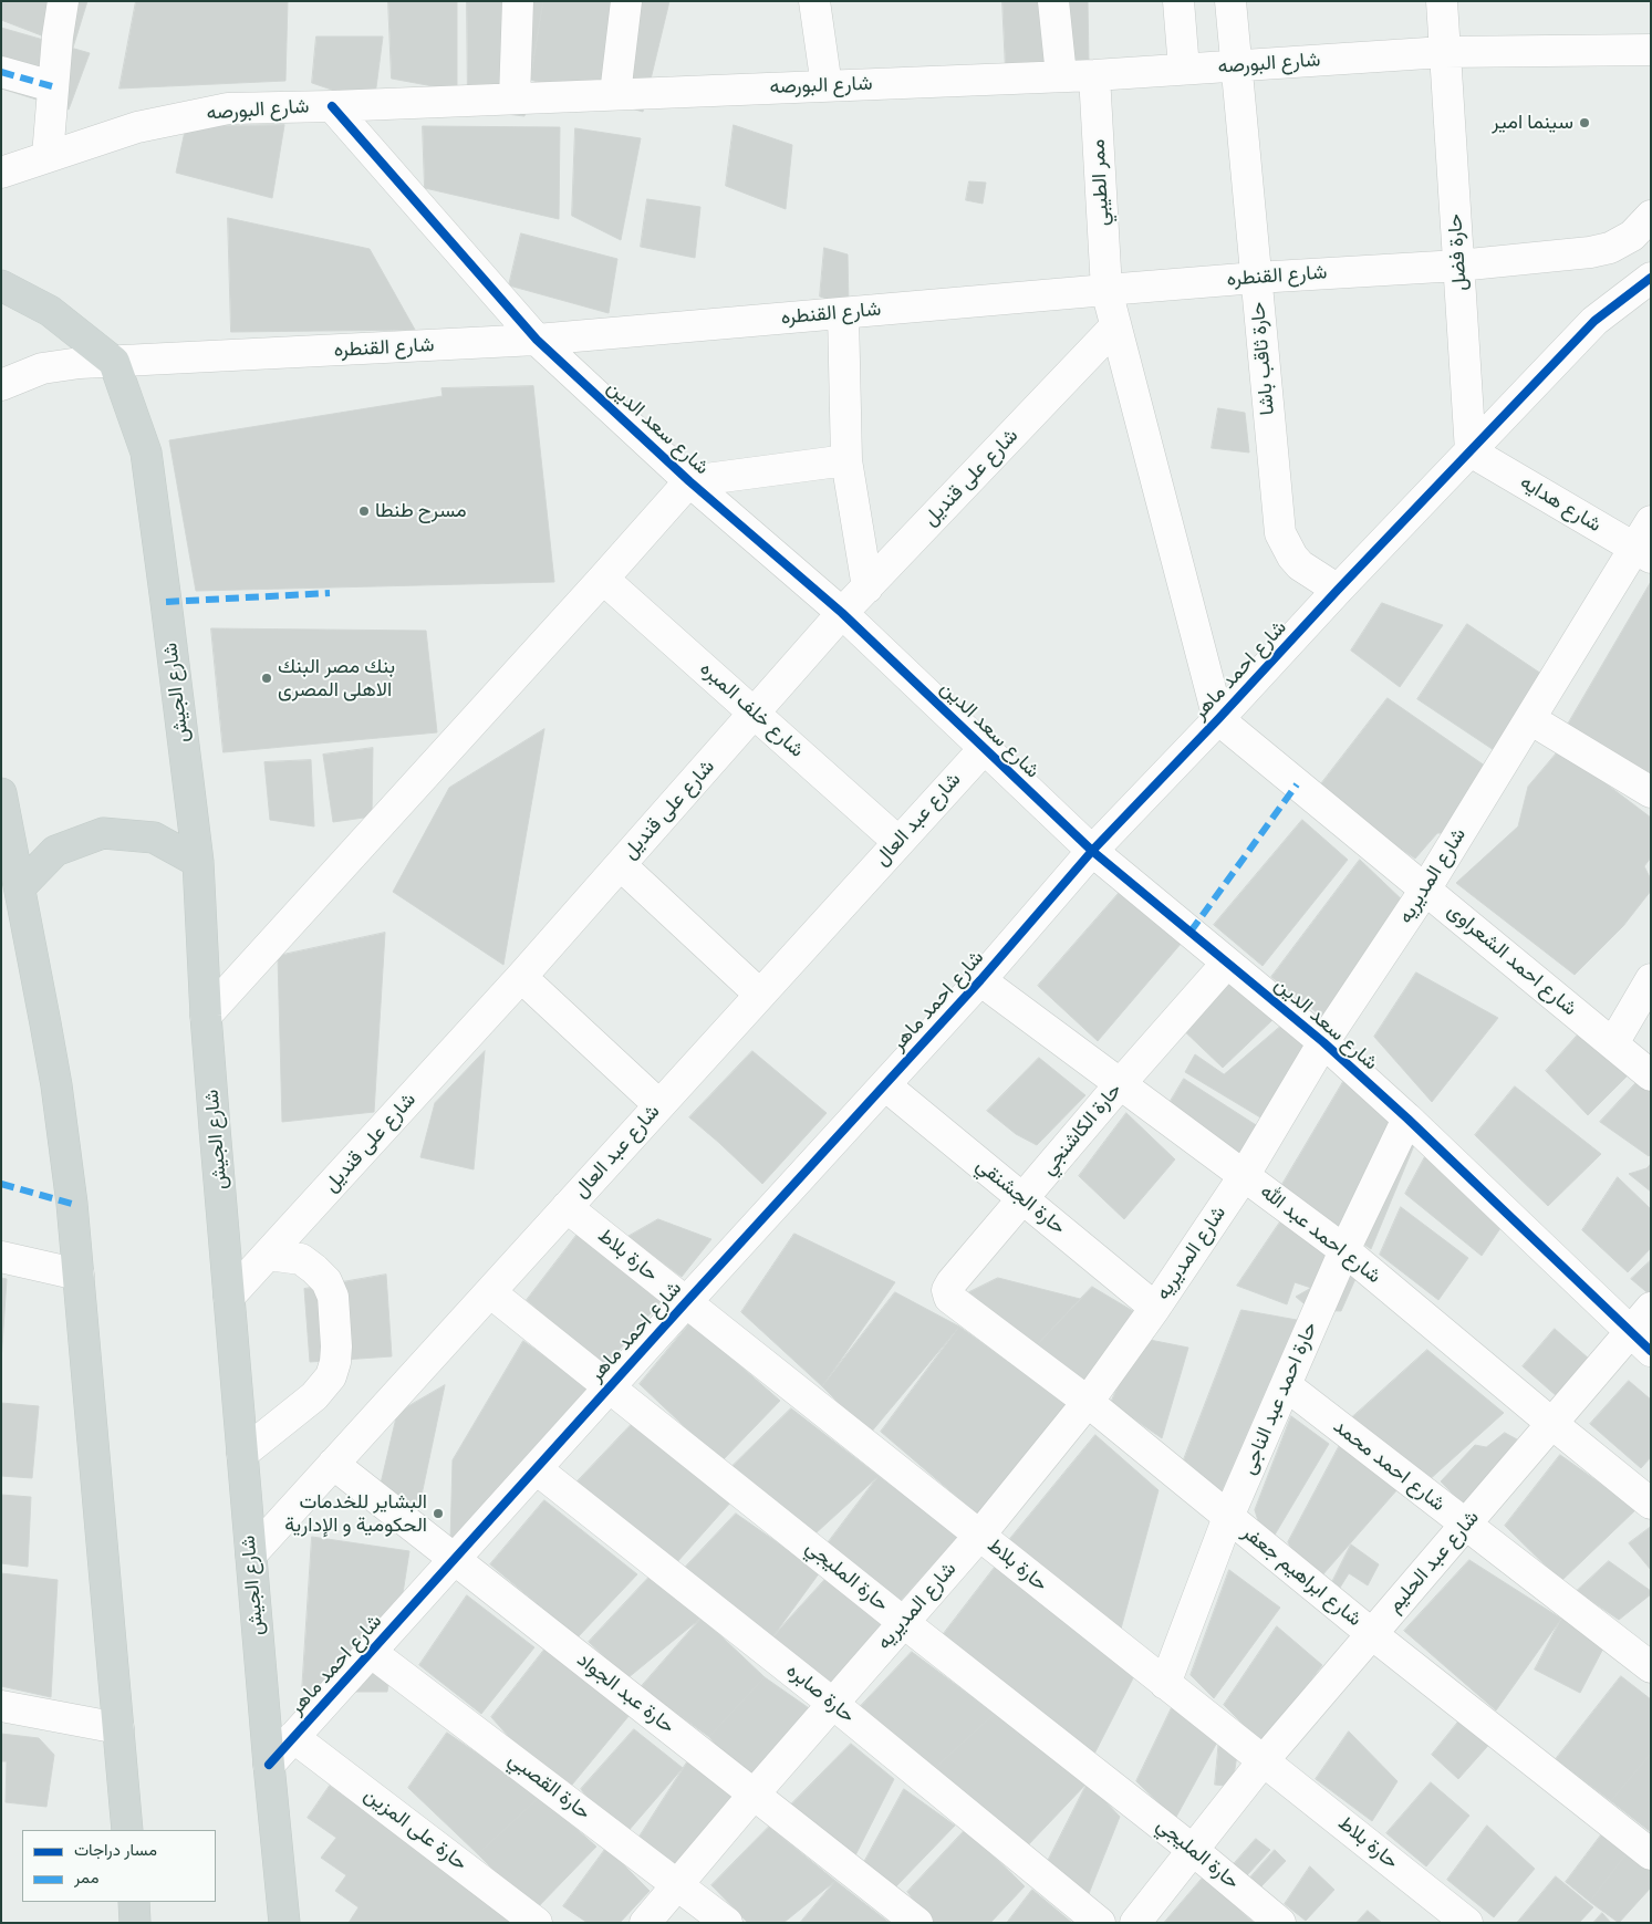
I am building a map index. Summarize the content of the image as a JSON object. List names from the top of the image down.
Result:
{
  "streets": {
    "main road": ["شارع الجيش"],
    "street": [
      "شارع البورصه",
      "ممر الطيبي",
      "حارة فضل",
      "شارع القنطره",
      "حارة ثاقب باشا",
      "شارع سعد الدين",
      "شارع على قنديل",
      "شارع هدايه",
      "شارع احمد ماهر",
      "شارع خلف المبره",
      "شارع عبد العال",
      "شارع المديريه",
      "شارع احمد الشعراوى",
      "حارة الكاشنجي",
      "حارة الجشنقي",
      "شارع احمد عبد الله",
      "حارة بلاط",
      "حارة احمد عبد الناجى",
      "شارع احمد محمد",
      "شارع عبد الحليم",
      "حارة المليجي",
      "شارع ابراهيم جعفر",
      "حارة عبد الجواد",
      "حارة صابره",
      "حارة القصبي",
      "حارة على المزين"
    ]
  },
  "crossings": [
    ["شارع البورصه", "ممر الطيبي"],
    ["شارع البورصه", "حارة فضل"],
    ["شارع البورصه", "حارة ثاقب باشا"],
    ["شارع البورصه", "شارع سعد الدين"],
    ["ممر الطيبي", "شارع القنطره"],
    ["ممر الطيبي", "شارع على قنديل"],
    ["ممر الطيبي", "شارع احمد ماهر"],
    ["ممر الطيبي", "شارع احمد الشعراوى"],
    ["حارة فضل", "شارع القنطره"],
    ["حارة فضل", "شارع هدايه"],
    ["حارة فضل", "شارع احمد ماهر"],
    ["شارع القنطره", "حارة ثاقب باشا"],
    ["شارع القنطره", "شارع سعد الدين"],
    ["شارع القنطره", "شارع الجيش"],
    ["حارة ثاقب باشا", "شارع احمد ماهر"],
    ["شارع سعد الدين", "شارع على قنديل"],
    ["شارع سعد الدين", "شارع احمد ماهر"],
    ["شارع سعد الدين", "شارع عبد العال"],
    ["شارع سعد الدين", "شارع المديريه"],
    ["شارع سعد الدين", "حارة الكاشنجي"],
    ["شارع سعد الدين", "حارة احمد عبد الناجى"],
    ["شارع سعد الدين", "شارع عبد الحليم"],
    ["شارع على قنديل", "شارع الجيش"],
    ["شارع على قنديل", "شارع خلف المبره"],
    ["شارع هدايه", "شارع احمد ماهر"],
    ["شارع هدايه", "شارع المديريه"],
    ["شارع احمد ماهر", "شارع الجيش"],
    ["شارع احمد ماهر", "شارع احمد الشعراوى"],
    ["شارع احمد ماهر", "حارة الجشنقي"],
    ["شارع احمد ماهر", "شارع احمد عبد الله"],
    ["شارع احمد ماهر", "حارة بلاط"],
    ["شارع احمد ماهر", "حارة المليجي"],
    ["شارع احمد ماهر", "حارة عبد الجواد"],
    ["شارع احمد ماهر", "حارة صابره"],
    ["شارع احمد ماهر", "حارة القصبي"],
    ["شارع احمد ماهر", "حارة على المزين"],
    ["شارع الجيش", "شارع عبد العال"],
    ["شارع خلف المبره", "شارع عبد العال"],
    ["شارع عبد العال", "حارة بلاط"],
    ["شارع عبد العال", "حارة المليجي"],
    ["شارع عبد العال", "حارة عبد الجواد"],
    ["شارع المديريه", "شارع احمد الشعراوى"],
    ["شارع المديريه", "حارة الجشنقي"],
    ["شارع المديريه", "شارع احمد عبد الله"],
    ["شارع المديريه", "حارة بلاط"],
    ["شارع المديريه", "حارة المليجي"],
    ["شارع المديريه", "شارع ابراهيم جعفر"],
    ["شارع المديريه", "حارة عبد الجواد"],
    ["شارع المديريه", "حارة صابره"],
    ["شارع المديريه", "حارة القصبي"],
    ["حارة الكاشنجي", "حارة الجشنقي"],
    ["حارة الكاشنجي", "شارع احمد عبد الله"],
    ["حارة الكاشنجي", "شارع ابراهيم جعفر"],
    ["شارع احمد عبد الله", "حارة احمد عبد الناجى"],
    ["شارع احمد عبد الله", "شارع عبد الحليم"],
    ["حارة بلاط", "حارة احمد عبد الناجى"],
    ["حارة بلاط", "شارع عبد الحليم"],
    ["حارة احمد عبد الناجى", "شارع احمد محمد"],
    ["حارة احمد عبد الناجى", "شارع ابراهيم جعفر"],
    ["شارع احمد محمد", "شارع عبد الحليم"],
    ["شارع عبد الحليم", "حارة المليجي"],
    ["شارع عبد الحليم", "شارع ابراهيم جعفر"]
  ],
  "places": [
    "سينما امير",
    "مسرح طنطا",
    "بنك مصر البنك الاهلى المصرى",
    "البشاير للخدمات الحكومية و الإدارية"
  ],
  "legend": ["مسار دراجات", "ممر"]
}
